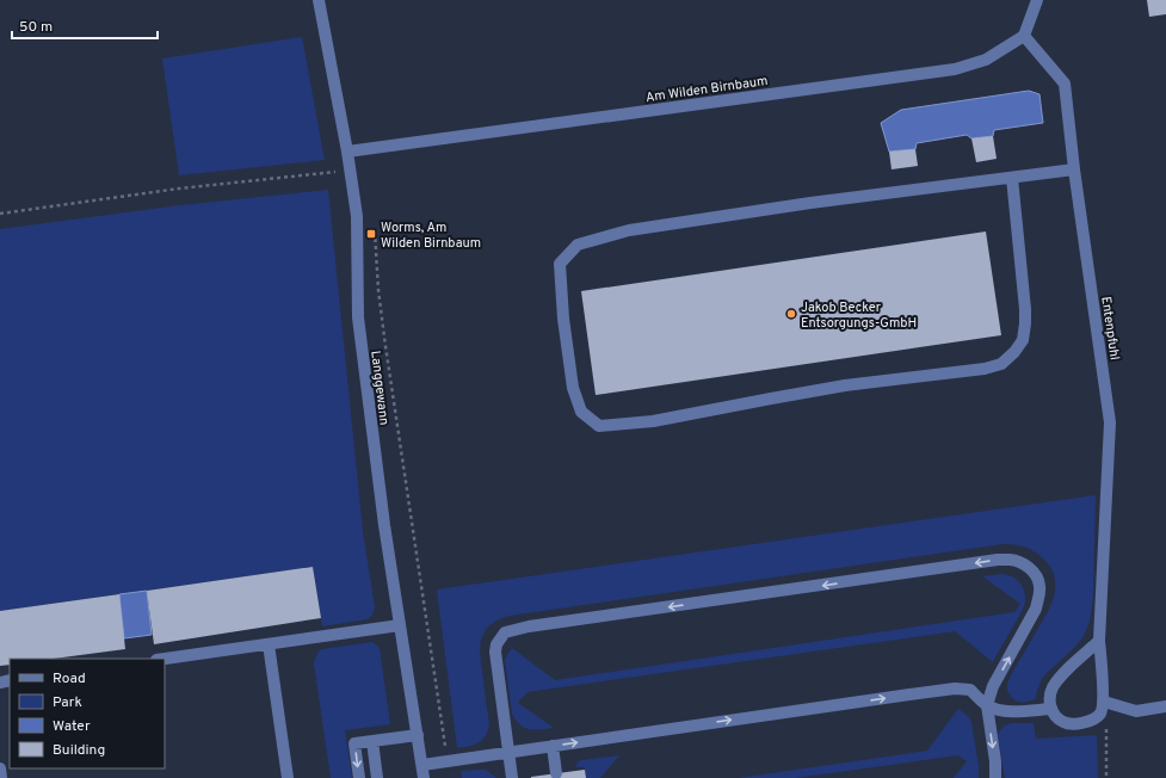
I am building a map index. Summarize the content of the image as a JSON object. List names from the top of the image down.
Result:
{
  "streets": {
    "street": ["Am Wilden Birnbaum", "Entenpfuhl", "Langgewann"]
  },
  "crossings": [
    ["Am Wilden Birnbaum", "Entenpfuhl"],
    ["Am Wilden Birnbaum", "Langgewann"]
  ],
  "places": {
    "transit": ["Worms, Am Wilden Birnbaum"],
    "other": ["Jakob Becker Entsorgungs-GmbH"]
  },
  "legend": [
    "Road",
    "Park",
    "Water",
    "Building"
  ],
  "scale_bar": "50 m"
}
